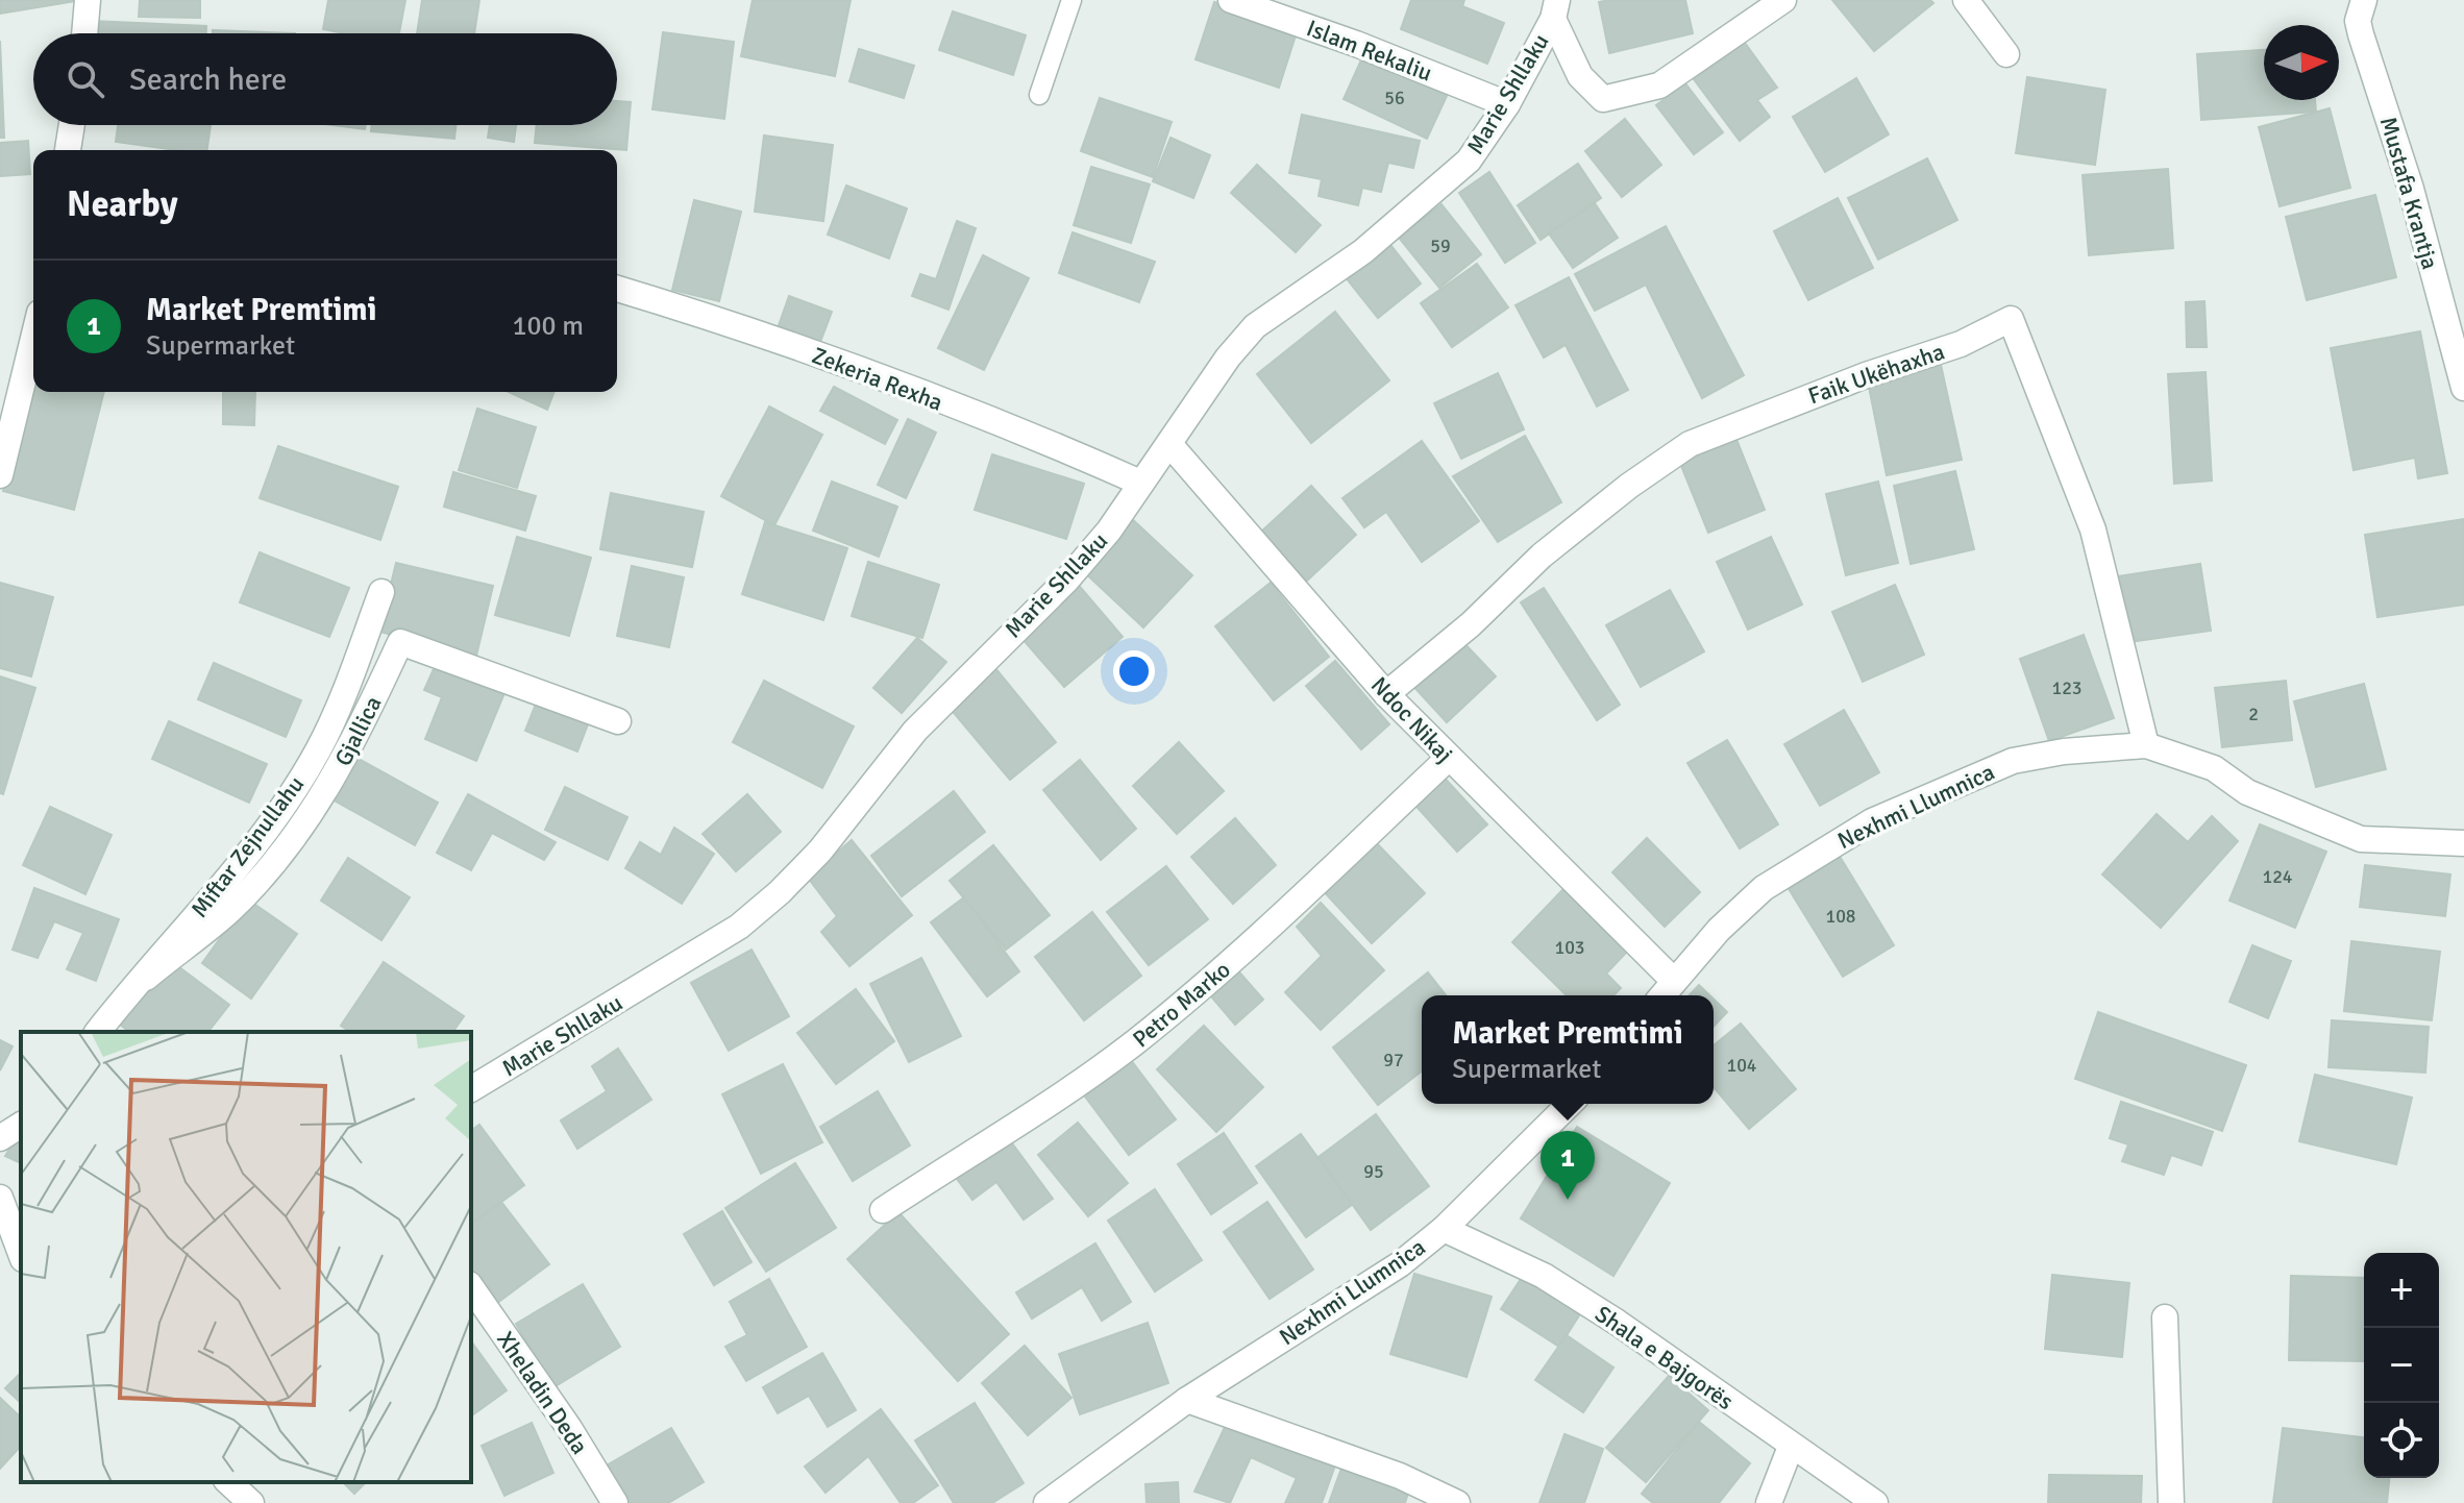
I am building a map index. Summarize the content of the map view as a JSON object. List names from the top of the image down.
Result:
{
  "streets": {
    "street": [
      "Islam Rekaliu",
      "Marie Shllaku",
      "Mustafa Krantja",
      "Faik Ukëhaxha",
      "Zekeria Rexha",
      "Ndoc Nikaj",
      "Gjallica",
      "Nexhmi Llumnica",
      "Miftar Zejnullahu",
      "Petro Marko",
      "Shala e Bajgorës",
      "Xheladin Deda"
    ]
  },
  "crossings": [
    ["Islam Rekaliu", "Marie Shllaku"],
    ["Marie Shllaku", "Zekeria Rexha"],
    ["Marie Shllaku", "Ndoc Nikaj"],
    ["Faik Ukëhaxha", "Ndoc Nikaj"],
    ["Faik Ukëhaxha", "Nexhmi Llumnica"],
    ["Ndoc Nikaj", "Nexhmi Llumnica"],
    ["Ndoc Nikaj", "Petro Marko"],
    ["Gjallica", "Miftar Zejnullahu"],
    ["Nexhmi Llumnica", "Shala e Bajgorës"]
  ],
  "house_numbers": [
    "56",
    "59",
    "123",
    "2",
    "124",
    "108",
    "103",
    "97",
    "104",
    "95"
  ],
  "north": "right",
  "page": {
    "search": "Search here",
    "heading": "Nearby",
    "list": [
      {
        "mark": "1",
        "name": "Market Premtimi",
        "note": "Supermarket",
        "value": "100 m"
      }
    ],
    "popup": ["Market Premtimi", "Supermarket"],
    "pins": "1",
    "map_buttons": ["+", "−"]
  }
}
